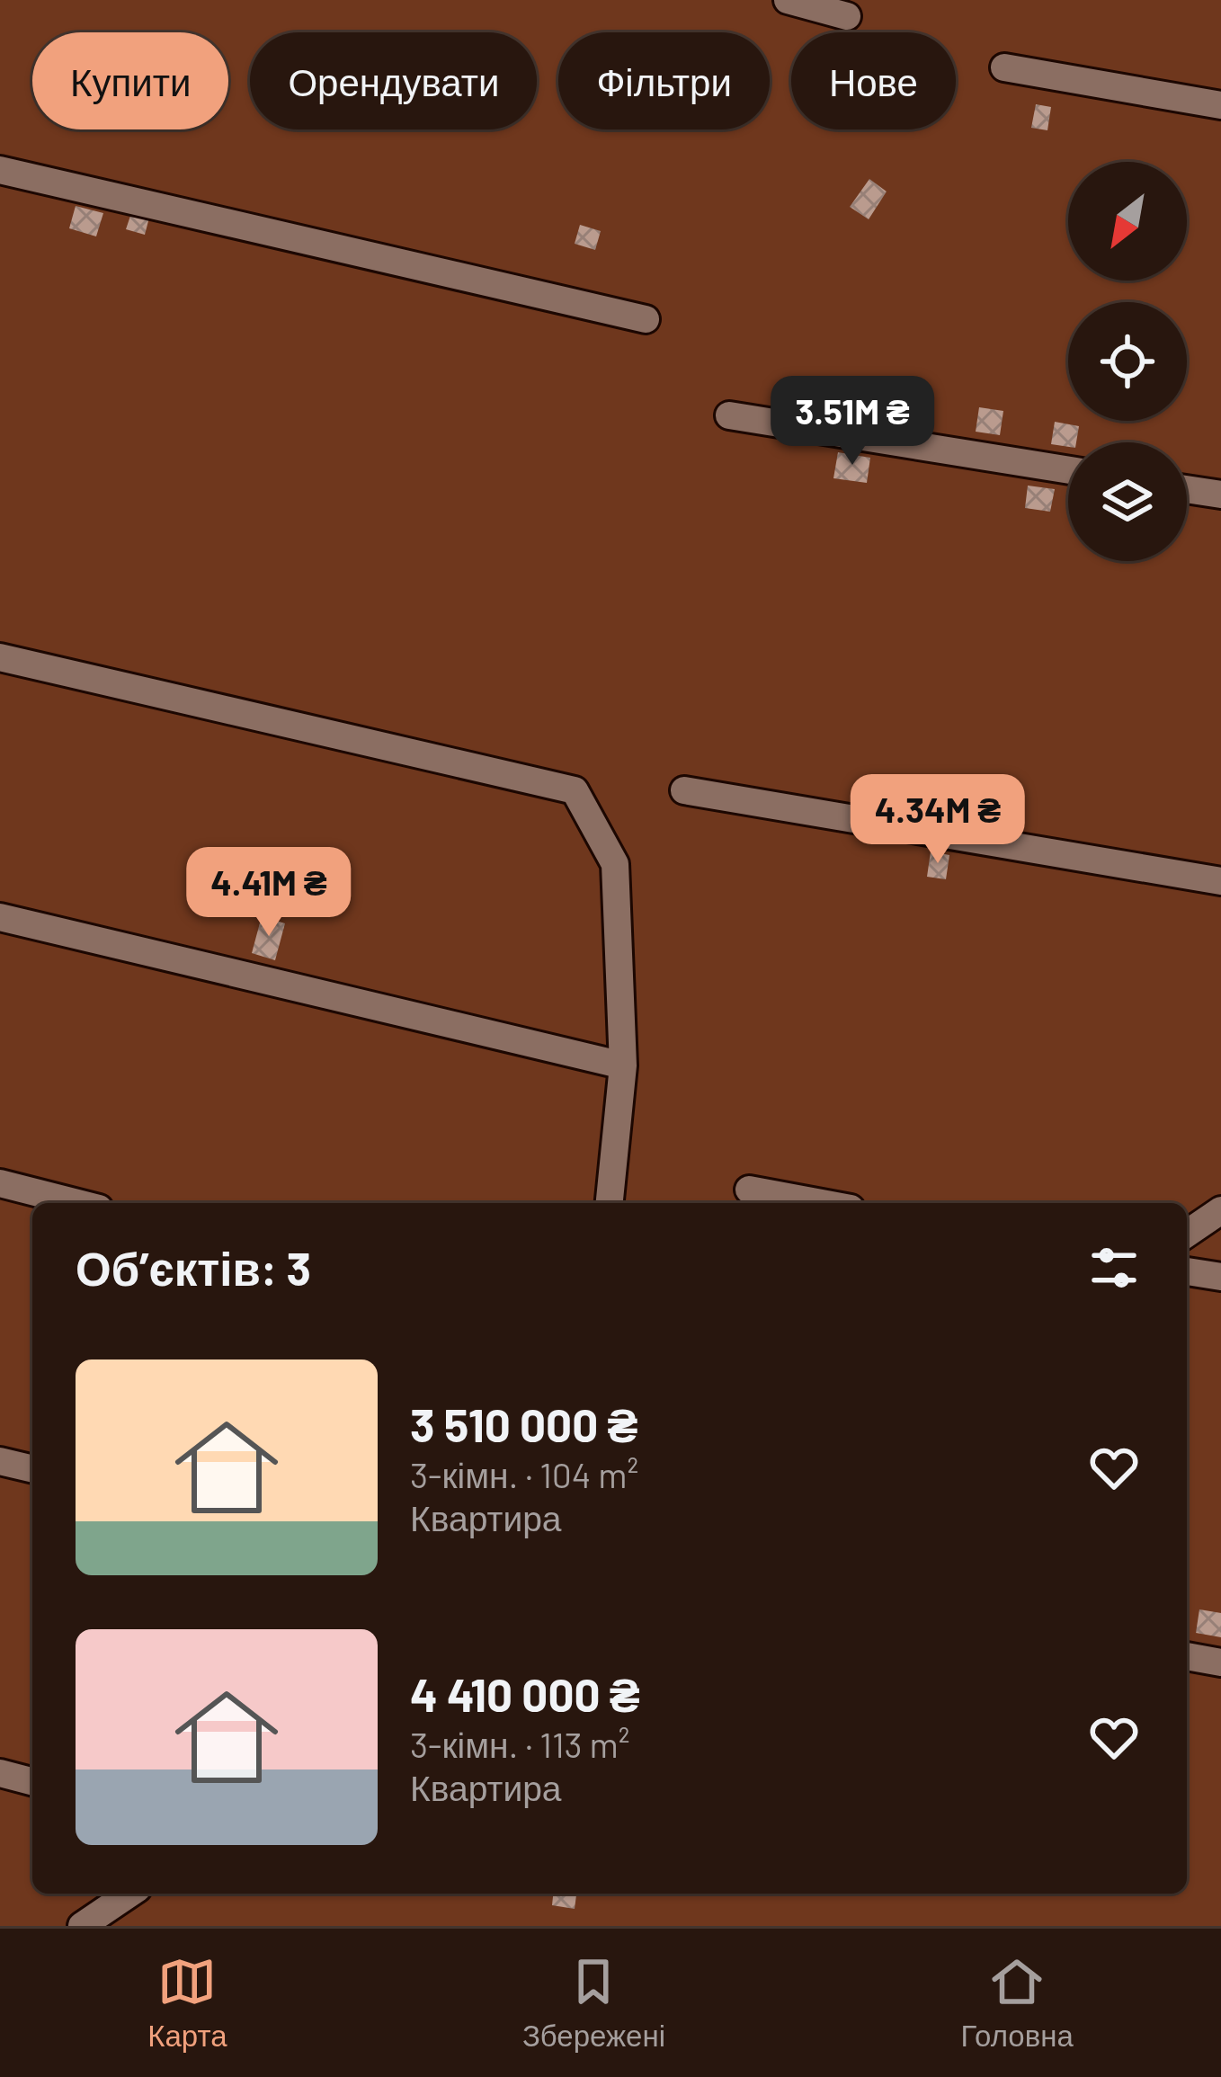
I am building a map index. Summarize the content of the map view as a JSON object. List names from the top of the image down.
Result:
{
  "north": "bottom left",
  "page": {
    "chip": [
      "Купити",
      "Орендувати",
      "Фільтри",
      "Нове"
    ],
    "price": ["3.51M ₴", "4.34M ₴", "4.41M ₴"],
    "heading": "Об’єктів: 3",
    "list": [
      {
        "name": "3 510 000 ₴",
        "note": "3-кімн. · 104 m² · Квартира"
      },
      {
        "name": "4 410 000 ₴",
        "note": "3-кімн. · 113 m² · Квартира"
      }
    ],
    "tabs": ["Карта", "Збережені", "Головна"]
  }
}
